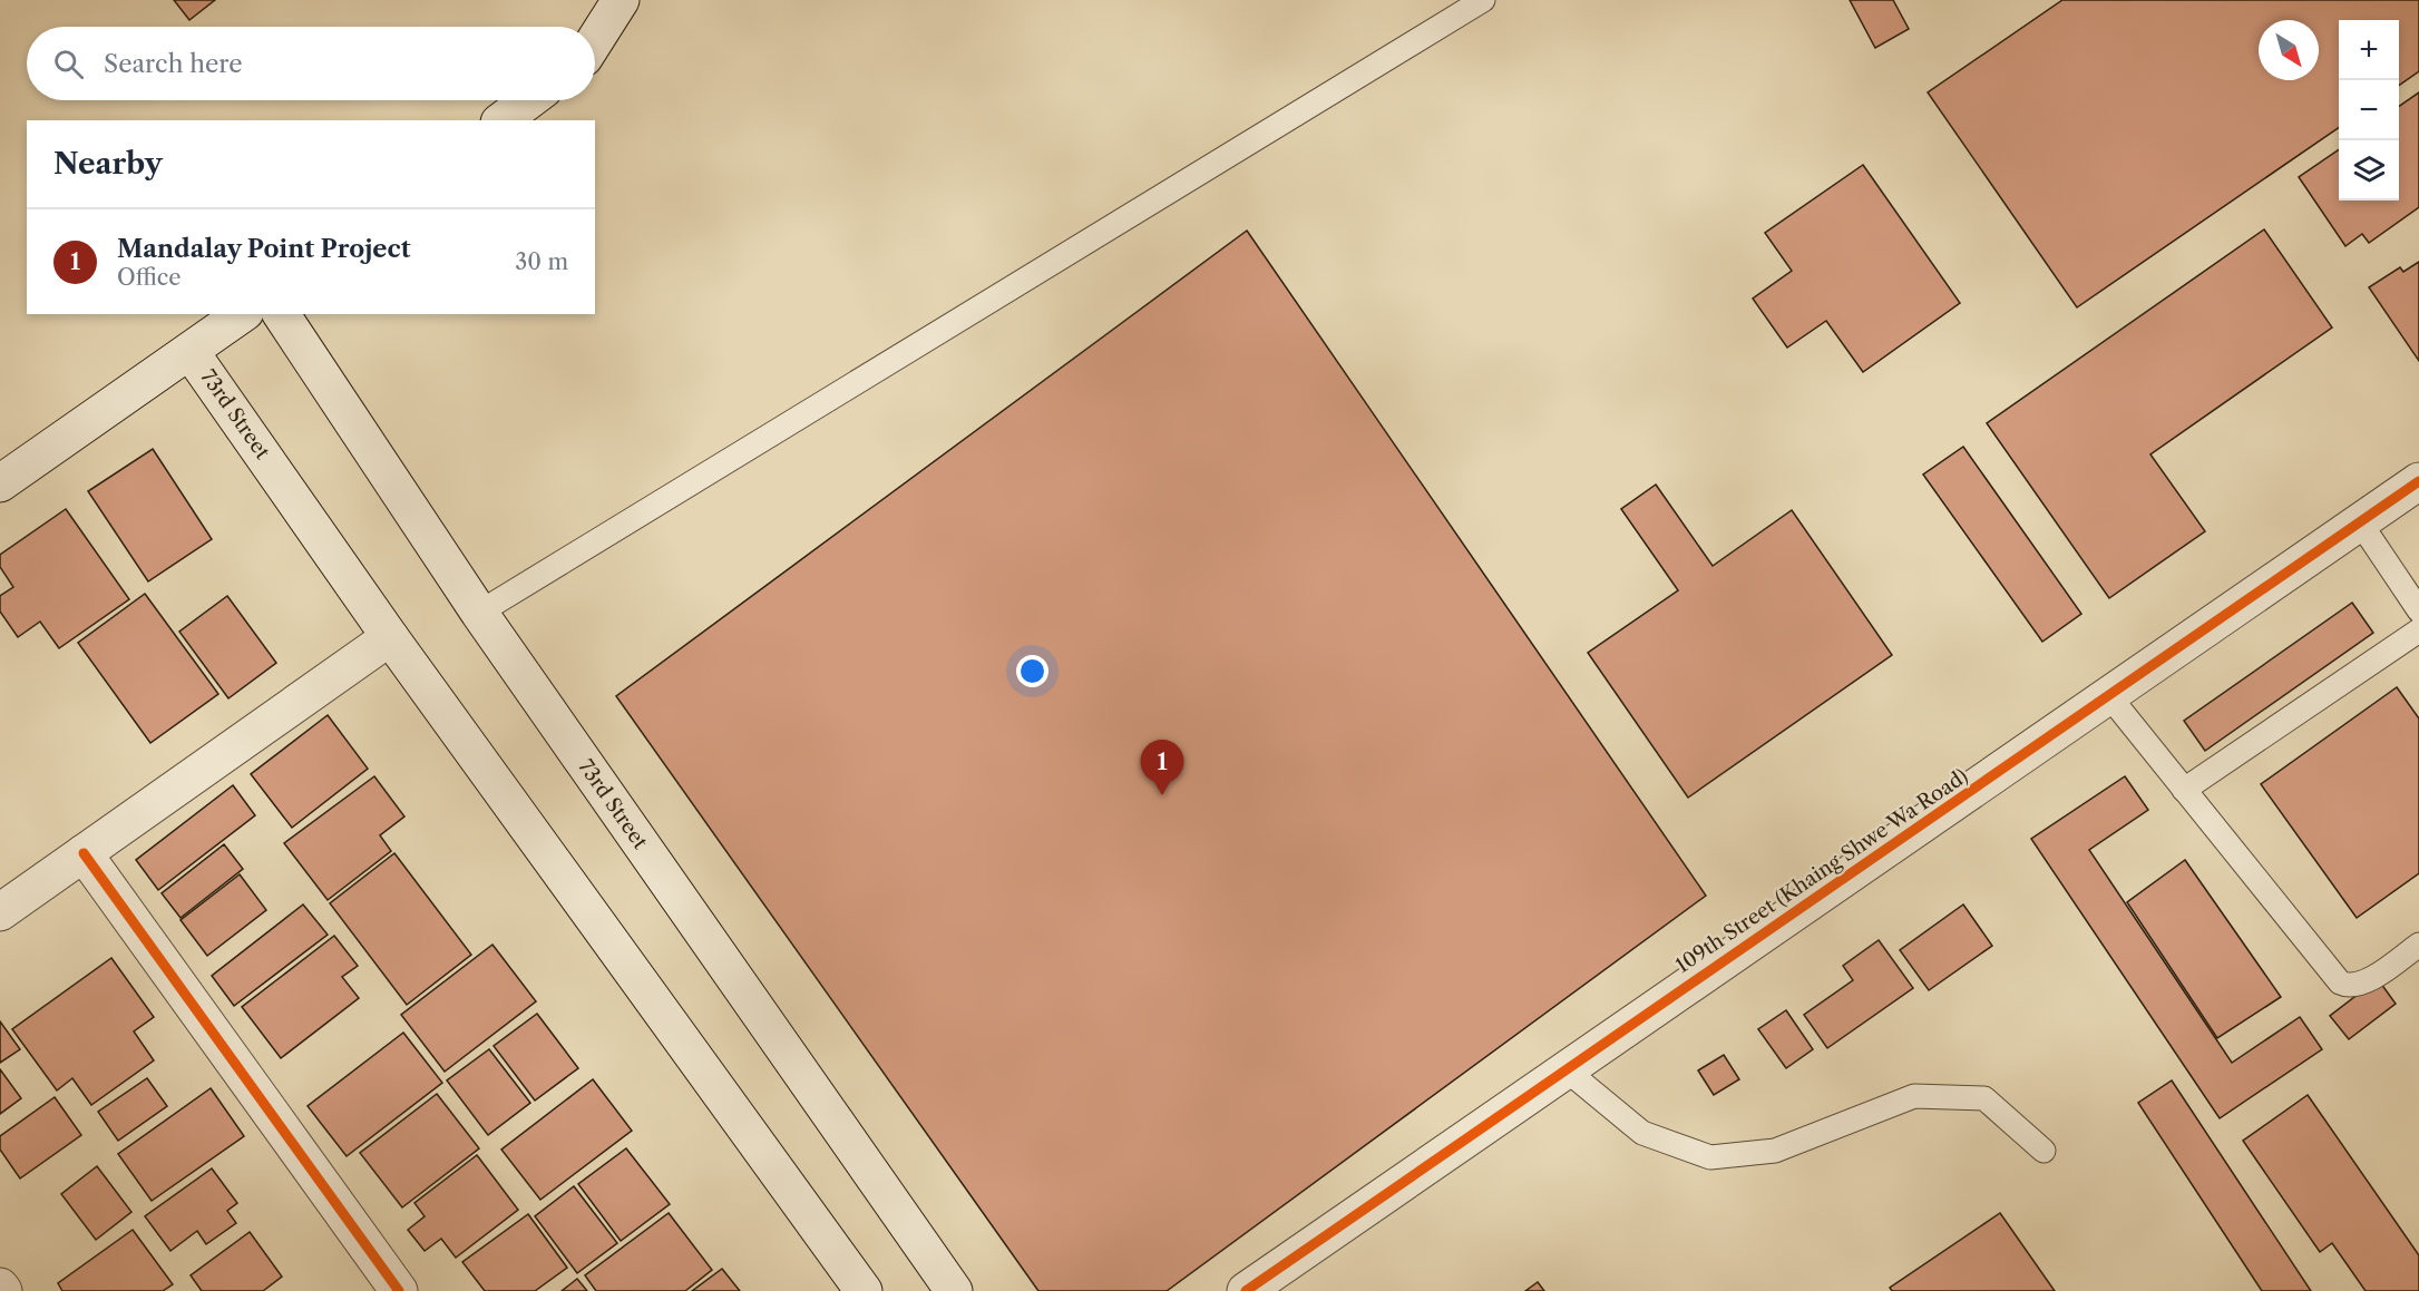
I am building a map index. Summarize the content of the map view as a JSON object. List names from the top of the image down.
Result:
{
  "streets": {
    "main road": ["73rd Street", "109th Street (Khaing Shwe Wa Road)"]
  },
  "north": "bottom right",
  "page": {
    "map_buttons": ["+", "−"],
    "search": "Search here",
    "heading": "Nearby",
    "list": [
      {
        "mark": "1",
        "name": "Mandalay Point Project",
        "note": "Office",
        "value": "30 m"
      }
    ],
    "pins": "1"
  }
}
